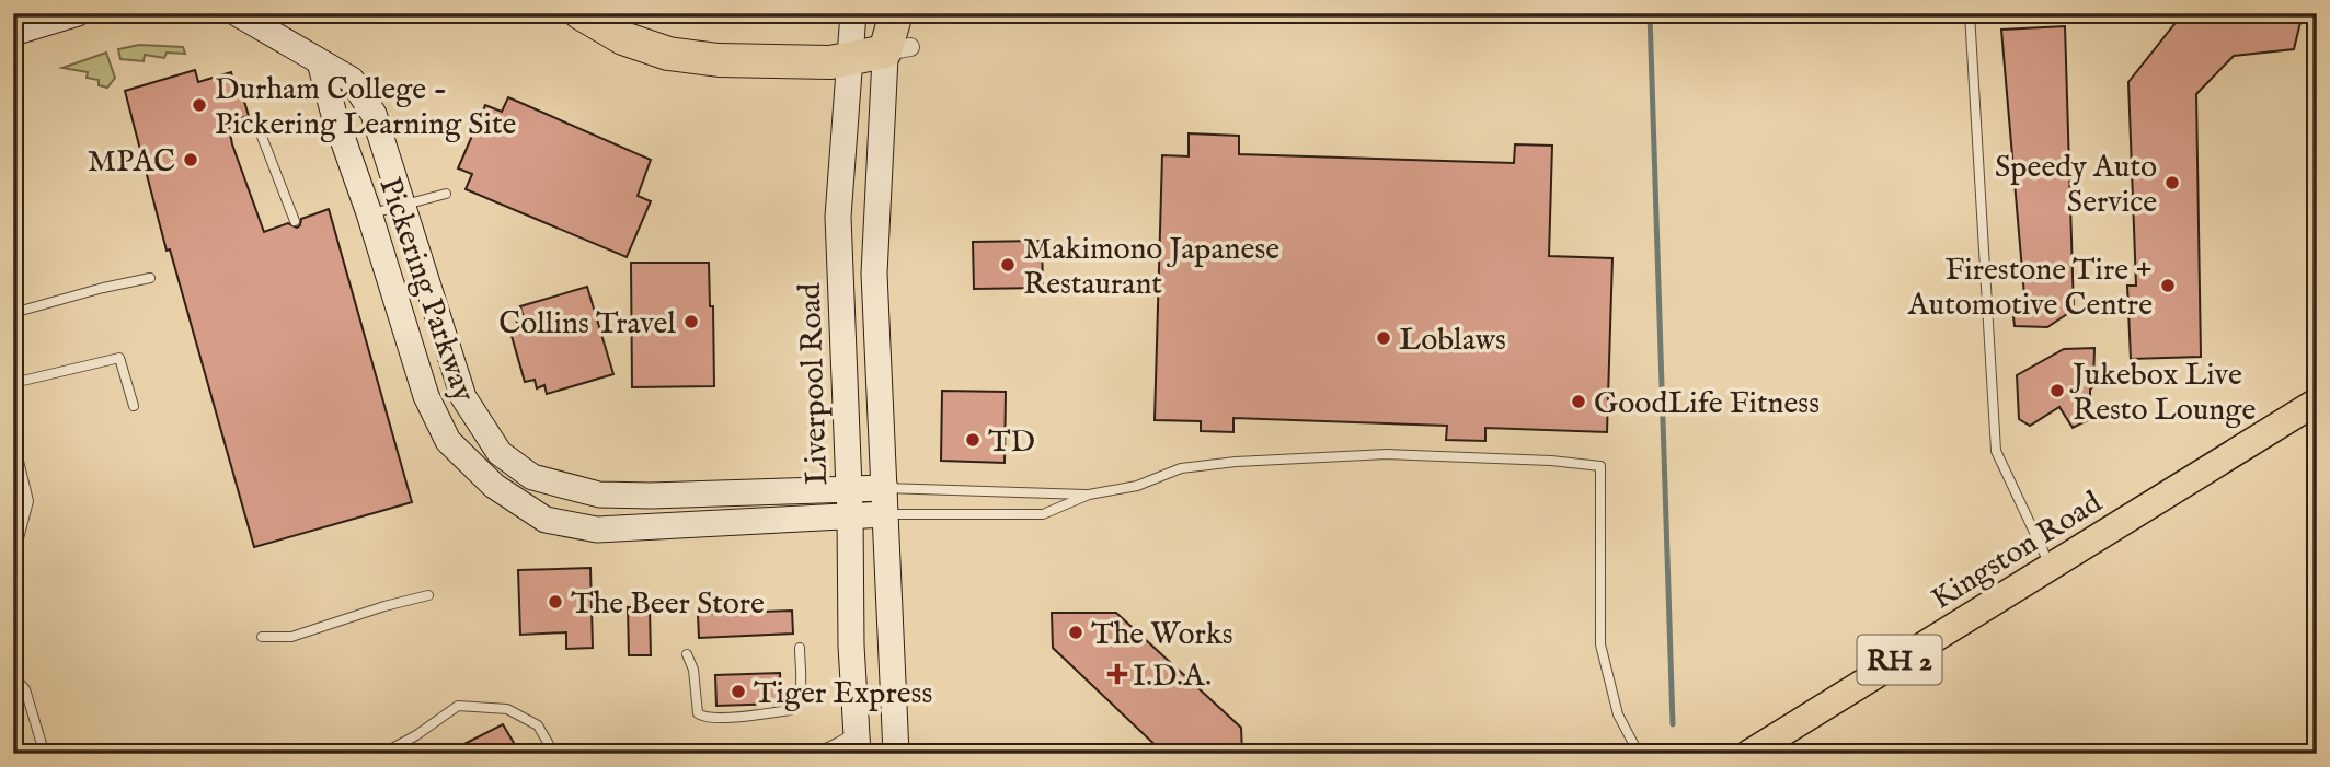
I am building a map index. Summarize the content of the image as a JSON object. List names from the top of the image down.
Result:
{
  "streets": {
    "main road": ["Kingston Road", "RH 2"],
    "street": ["Pickering Parkway", "Liverpool Road"]
  },
  "crossings": [
    ["Pickering Parkway", "Liverpool Road"]
  ],
  "places": {
    "other": [
      "Durham College - Pickering Learning Site",
      "MPAC",
      "Speedy Auto Service",
      "Makimono Japanese Restaurant",
      "Firestone Tire + Automotive Centre",
      "Collins Travel",
      "Loblaws",
      "Jukebox Live Resto Lounge",
      "GoodLife Fitness",
      "TD",
      "The Beer Store",
      "The Works",
      "Tiger Express"
    ],
    "health": ["I.D.A."]
  }
}
